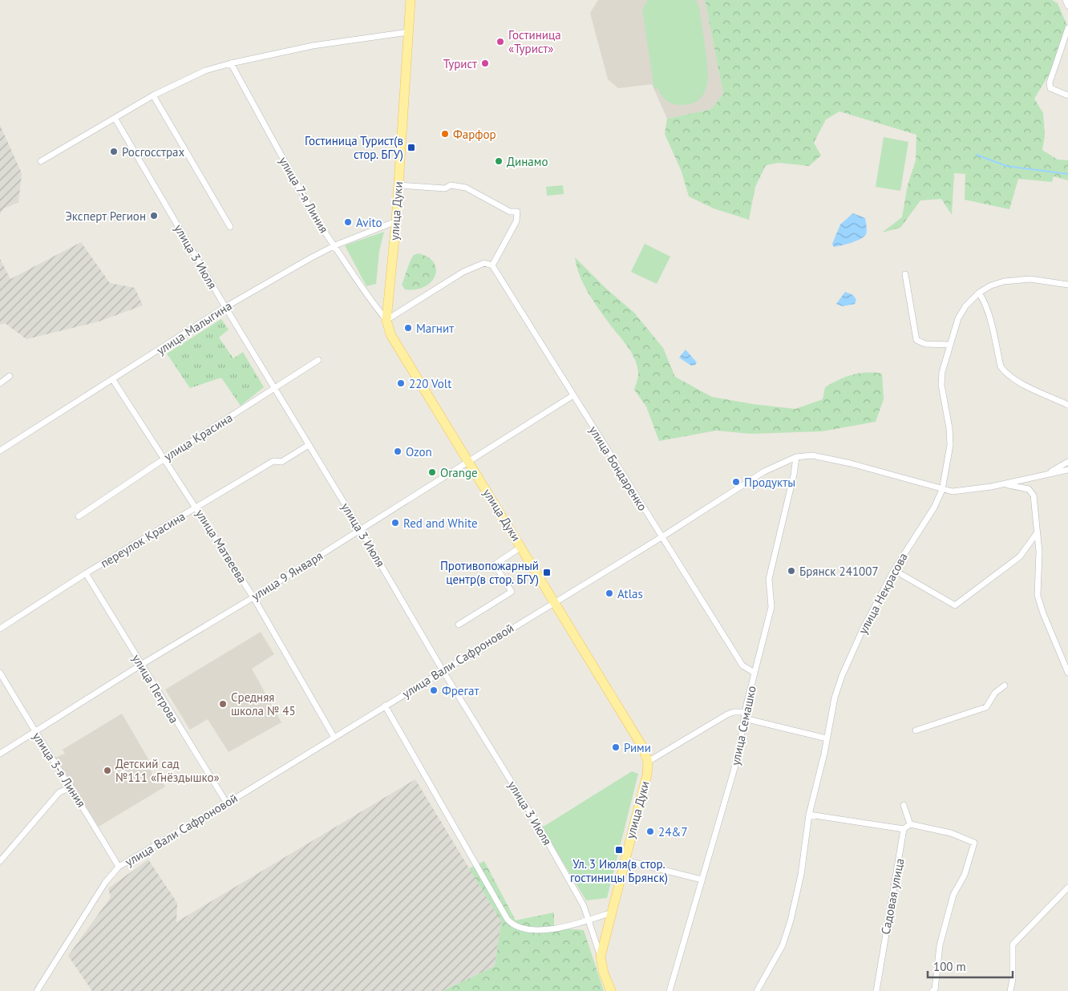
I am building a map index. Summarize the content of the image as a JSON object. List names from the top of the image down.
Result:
{
  "streets": {
    "main road": ["улица Дуки"],
    "street": [
      "улица 7-я Линия",
      "улица 3 Июля",
      "улица Малыгина",
      "улица Красина",
      "улица Бондаренко",
      "переулок Красина",
      "улица Матвеева",
      "улица 9 Января",
      "улица Некрасова",
      "улица Вали Сафроновой",
      "улица Петрова",
      "улица Семашко",
      "улица 3-я Линия",
      "Садовая улица"
    ]
  },
  "crossings": [
    ["улица 7-я Линия", "улица Дуки"],
    ["улица 7-я Линия", "улица Малыгина"],
    ["улица Дуки", "улица 3 Июля"],
    ["улица Дуки", "улица Малыгина"],
    ["улица Дуки", "улица 9 Января"],
    ["улица Дуки", "улица Вали Сафроновой"],
    ["улица 3 Июля", "улица Малыгина"],
    ["улица 3 Июля", "улица Красина"],
    ["улица 3 Июля", "переулок Красина"],
    ["улица 3 Июля", "улица 9 Января"],
    ["улица 3 Июля", "улица Вали Сафроновой"],
    ["улица Малыгина", "улица Матвеева"],
    ["улица Красина", "улица Матвеева"],
    ["улица Бондаренко", "улица 9 Января"],
    ["улица Бондаренко", "улица Вали Сафроновой"],
    ["улица Бондаренко", "улица Семашко"],
    ["переулок Красина", "улица Матвеева"],
    ["переулок Красина", "улица Петрова"],
    ["улица Матвеева", "улица 9 Января"],
    ["улица Матвеева", "улица Вали Сафроновой"],
    ["улица 9 Января", "улица Петрова"],
    ["улица 9 Января", "улица 3-я Линия"],
    ["улица Некрасова", "улица Вали Сафроновой"],
    ["улица Вали Сафроновой", "улица Петрова"],
    ["улица Вали Сафроновой", "улица Семашко"],
    ["улица Вали Сафроновой", "улица 3-я Линия"]
  ],
  "places": {
    "other": [
      "Гостиница «Турист»",
      "Турист",
      "Фарфор",
      "Росгосстрах",
      "Динамо",
      "Эксперт Регион",
      "Avito",
      "Магнит",
      "220 Volt",
      "Ozon",
      "Orange",
      "Продукты",
      "Red and White",
      "Брянск 241007",
      "Atlas",
      "Фрегат",
      "Средняя школа № 45",
      "Рими",
      "Детский сад №111 «Гнёздышко»",
      "24&7"
    ],
    "transit": ["Гостиница Турист(в стор. БГУ)", "Противопожарный центр(в стор. БГУ)", "Ул. 3 Июля(в стор. гостиницы Брянск)"]
  },
  "scale_bar": "100 m"
}
